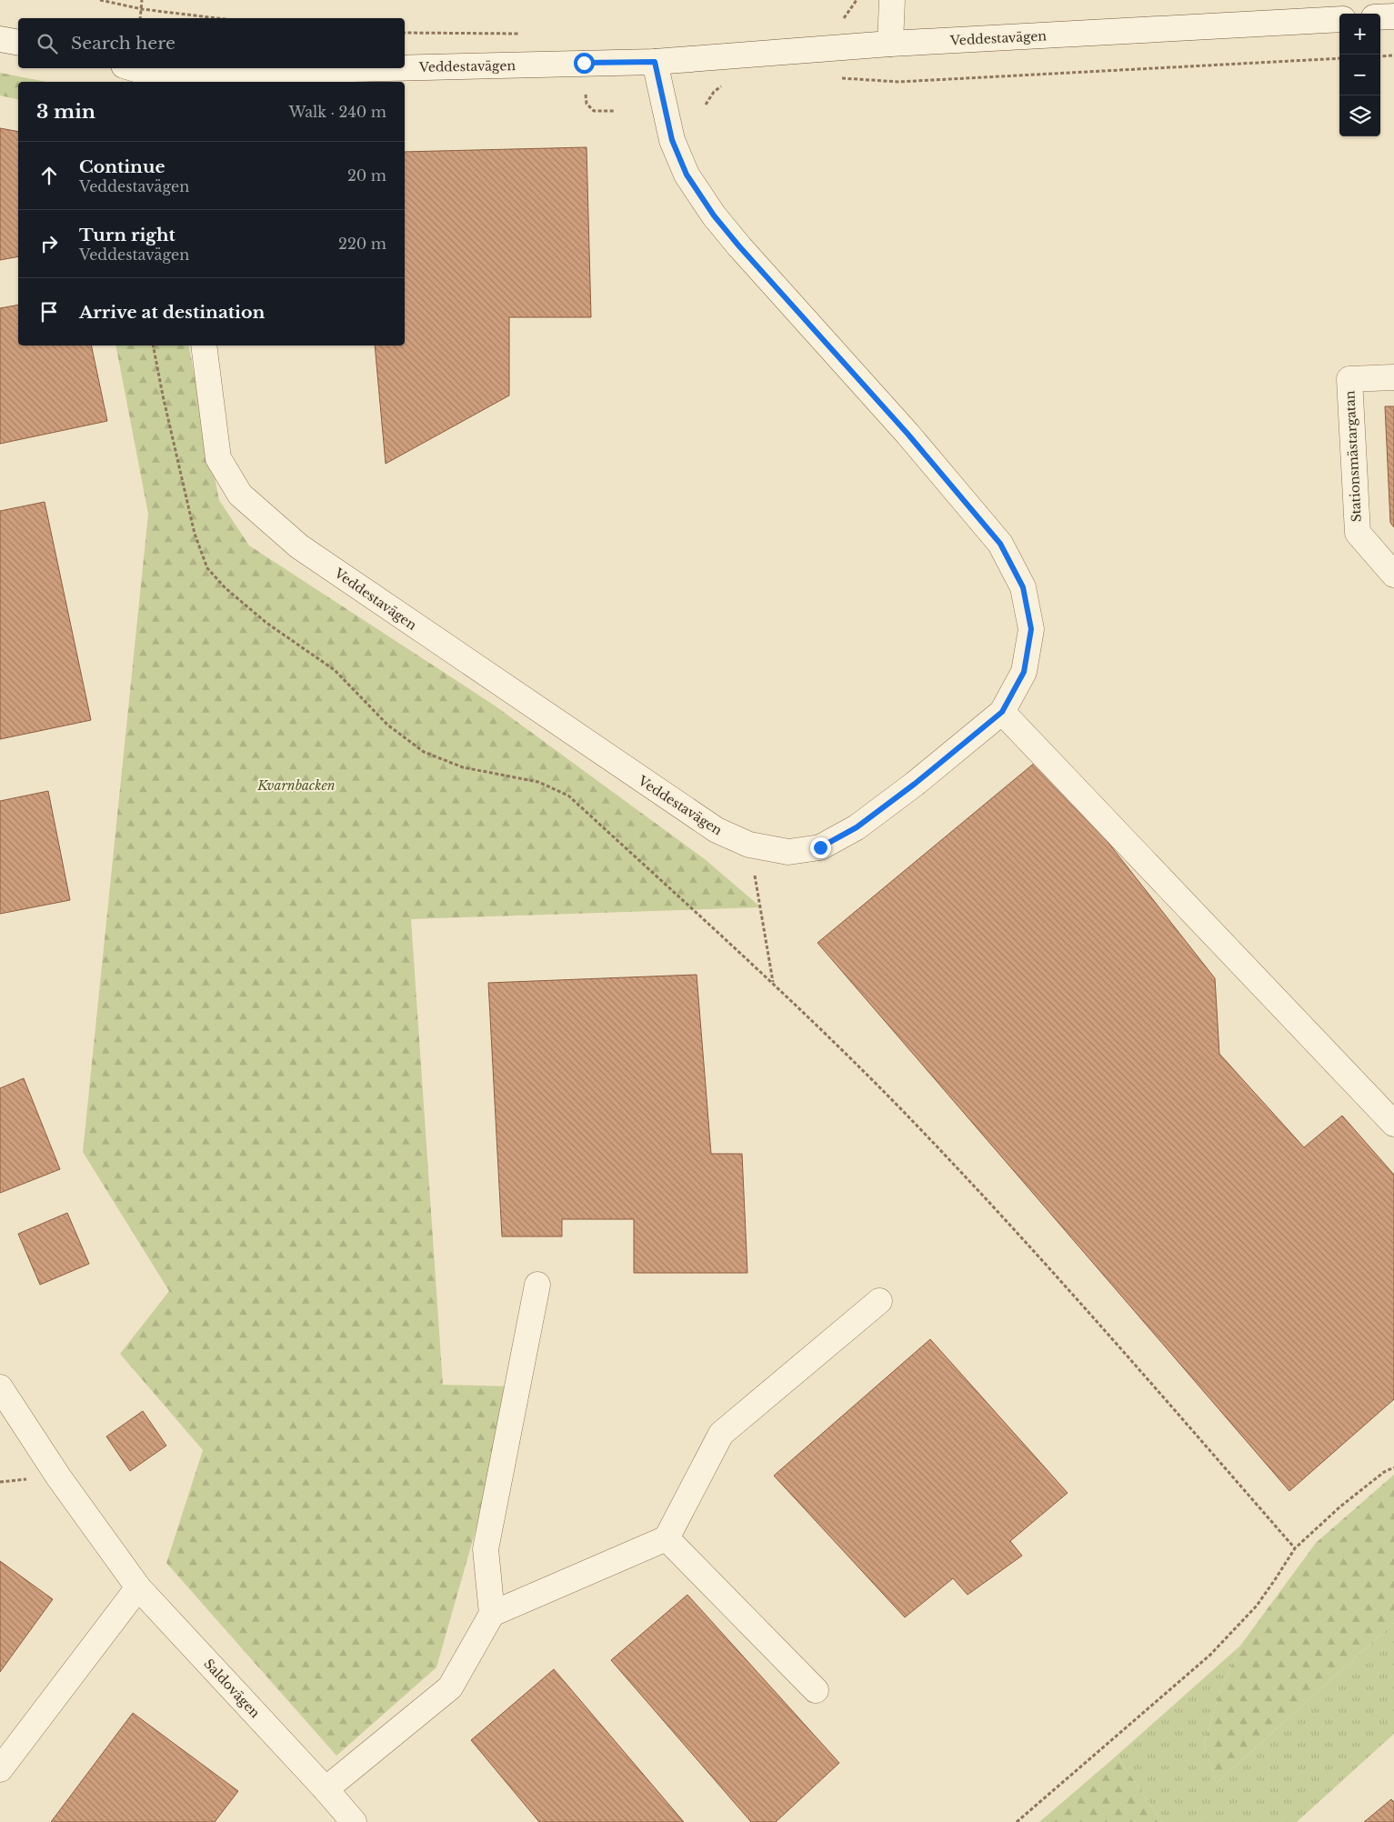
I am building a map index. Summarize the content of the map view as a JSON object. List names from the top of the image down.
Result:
{
  "streets": {
    "street": ["Veddestavägen", "Stationsmästargatan", "Saldovägen"]
  },
  "parks": ["Kvarnbacken"],
  "page": {
    "map_buttons": ["+", "−"],
    "search": "Search here",
    "heading": ["3 min", "Walk · 240 m"],
    "list": [
      ["Continue", "Veddestavägen", "20 m"],
      ["Turn right", "Veddestavägen", "220 m"],
      "Arrive at destination"
    ]
  }
}
